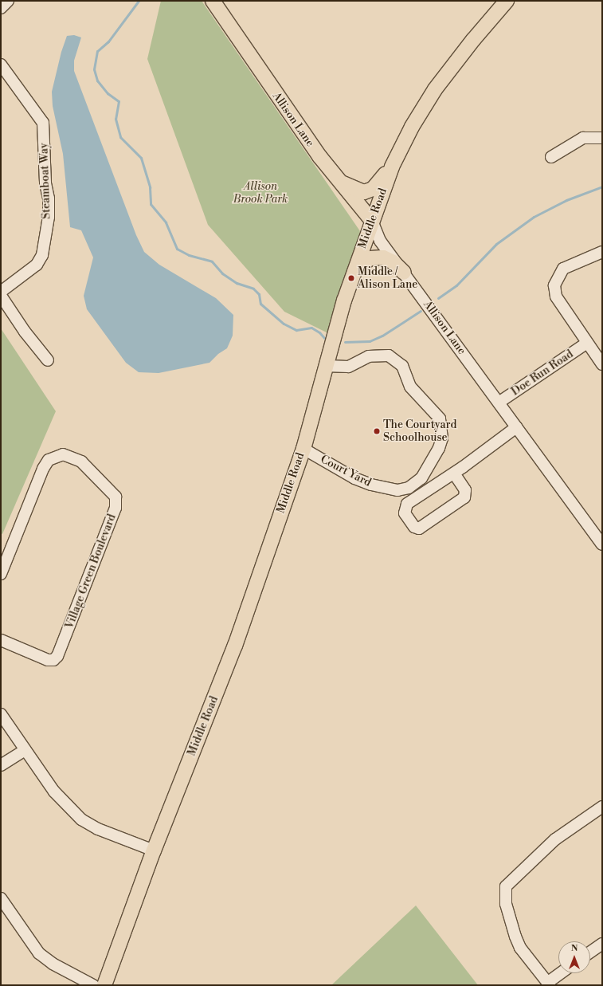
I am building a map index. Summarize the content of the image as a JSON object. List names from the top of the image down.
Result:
{
  "streets": {
    "main road": ["Allison Lane", "Middle Road"],
    "street": [
      "Steamboat Way",
      "Doe Run Road",
      "Court Yard",
      "Village Green Boulevard"
    ]
  },
  "crossings": [
    ["Allison Lane", "Middle Road"],
    ["Allison Lane", "Doe Run Road"],
    ["Middle Road", "Court Yard"]
  ],
  "parks": ["Allison Brook Park"],
  "places": ["Middle / Alison Lane", "The Courtyard Schoolhouse"],
  "north": "top"
}
